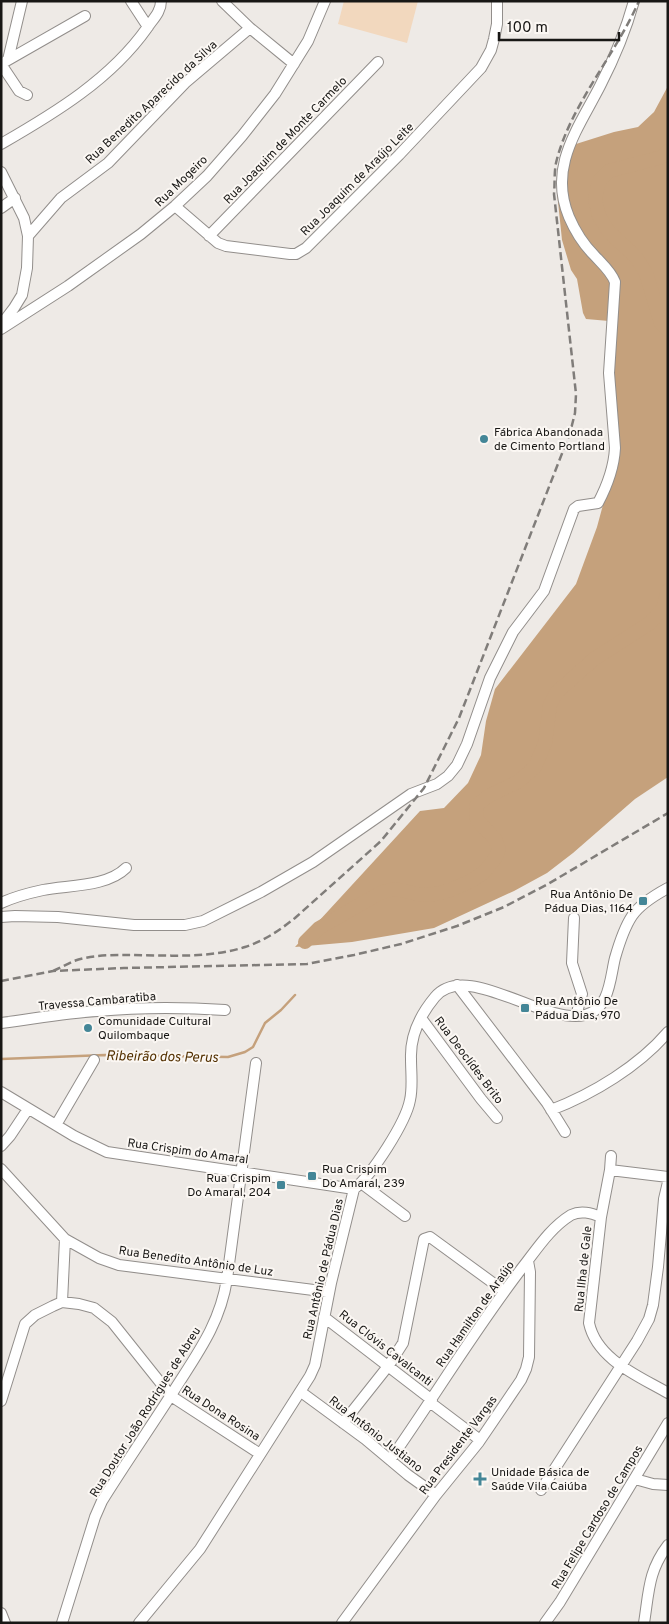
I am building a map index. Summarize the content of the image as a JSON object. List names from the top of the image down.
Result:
{
  "streets": {
    "street": [
      "Rua Benedito Aparecido da Silva",
      "Rua Joaquim de Monte Carmelo",
      "Rua Joaquim de Araújo Leite",
      "Rua Mogeiro",
      "Travessa Cambaratiba",
      "Rua Deoclídes Brito",
      "Rua Crispim do Amaral",
      "Rua Benedito Antônio de Luz",
      "Rua Antônio de Pádua Dias",
      "Rua Ilha de Gale",
      "Rua Hamilton de Araújo",
      "Rua Clóvis Cavalcanti",
      "Rua Doutor João Rodrigues de Abreu",
      "Rua Dona Rosina",
      "Rua Antônio Justiano",
      "Rua Presidente Vargas",
      "Rua Felipe Cardoso de Campos"
    ]
  },
  "crossings": [
    ["Rua Joaquim de Monte Carmelo", "Rua Joaquim de Araújo Leite"],
    ["Rua Joaquim de Araújo Leite", "Rua Mogeiro"],
    ["Rua Deoclídes Brito", "Rua Antônio de Pádua Dias"],
    ["Rua Crispim do Amaral", "Rua Antônio de Pádua Dias"],
    ["Rua Crispim do Amaral", "Rua Doutor João Rodrigues de Abreu"],
    ["Rua Benedito Antônio de Luz", "Rua Antônio de Pádua Dias"],
    ["Rua Benedito Antônio de Luz", "Rua Doutor João Rodrigues de Abreu"],
    ["Rua Antônio de Pádua Dias", "Rua Clóvis Cavalcanti"],
    ["Rua Antônio de Pádua Dias", "Rua Dona Rosina"],
    ["Rua Antônio de Pádua Dias", "Rua Antônio Justiano"],
    ["Rua Ilha de Gale", "Rua Hamilton de Araújo"],
    ["Rua Hamilton de Araújo", "Rua Clóvis Cavalcanti"],
    ["Rua Hamilton de Araújo", "Rua Antônio Justiano"],
    ["Rua Hamilton de Araújo", "Rua Presidente Vargas"],
    ["Rua Clóvis Cavalcanti", "Rua Presidente Vargas"],
    ["Rua Doutor João Rodrigues de Abreu", "Rua Dona Rosina"],
    ["Rua Antônio Justiano", "Rua Presidente Vargas"]
  ],
  "water": ["Ribeirão dos Perus"],
  "places": {
    "other": ["Fábrica Abandonada de Cimento Portland", "Comunidade Cultural Quilombaque"],
    "transit": [
      "Rua Antônio De Pádua Dias, 1164",
      "Rua Antônio De Pádua Dias, 970",
      "Rua Crispim Do Amaral, 239",
      "Rua Crispim Do Amaral, 204"
    ],
    "health": ["Unidade Básica de Saúde Vila Caiúba"]
  },
  "scale_bar": "100 m"
}
